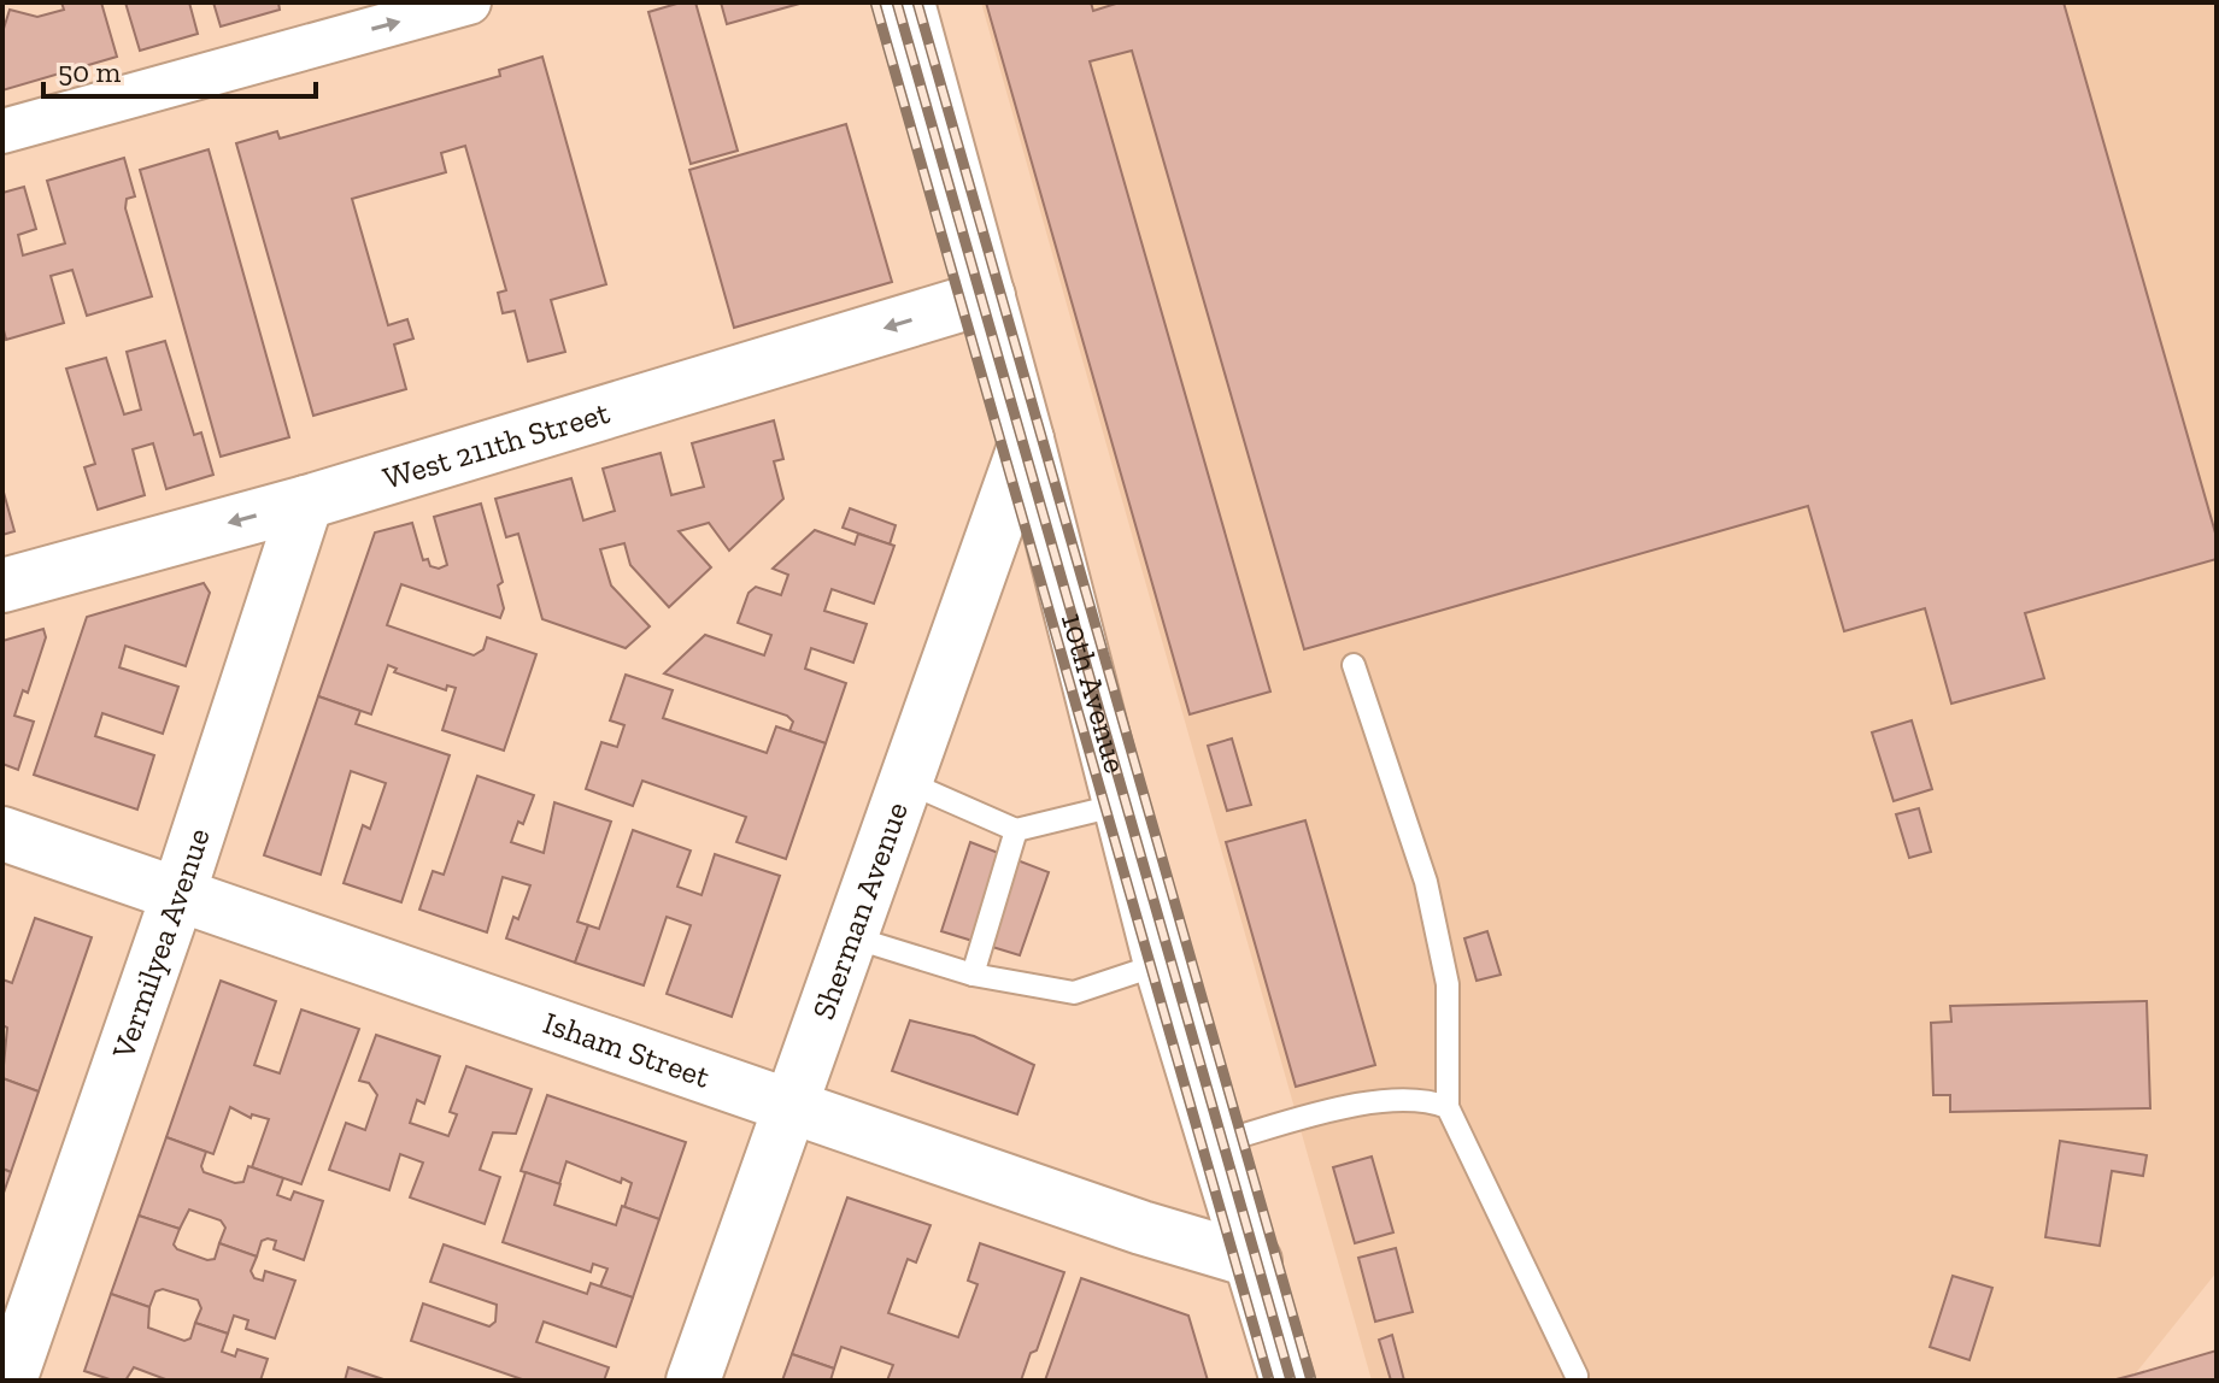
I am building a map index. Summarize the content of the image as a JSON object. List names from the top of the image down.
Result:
{
  "streets": {
    "street": [
      "West 211th Street",
      "10th Avenue",
      "Sherman Avenue",
      "Vermilyea Avenue",
      "Isham Street"
    ]
  },
  "crossings": [
    ["West 211th Street", "10th Avenue"],
    ["West 211th Street", "Vermilyea Avenue"],
    ["10th Avenue", "Sherman Avenue"],
    ["10th Avenue", "Isham Street"],
    ["Sherman Avenue", "Isham Street"],
    ["Vermilyea Avenue", "Isham Street"]
  ],
  "scale_bar": "50 m"
}
